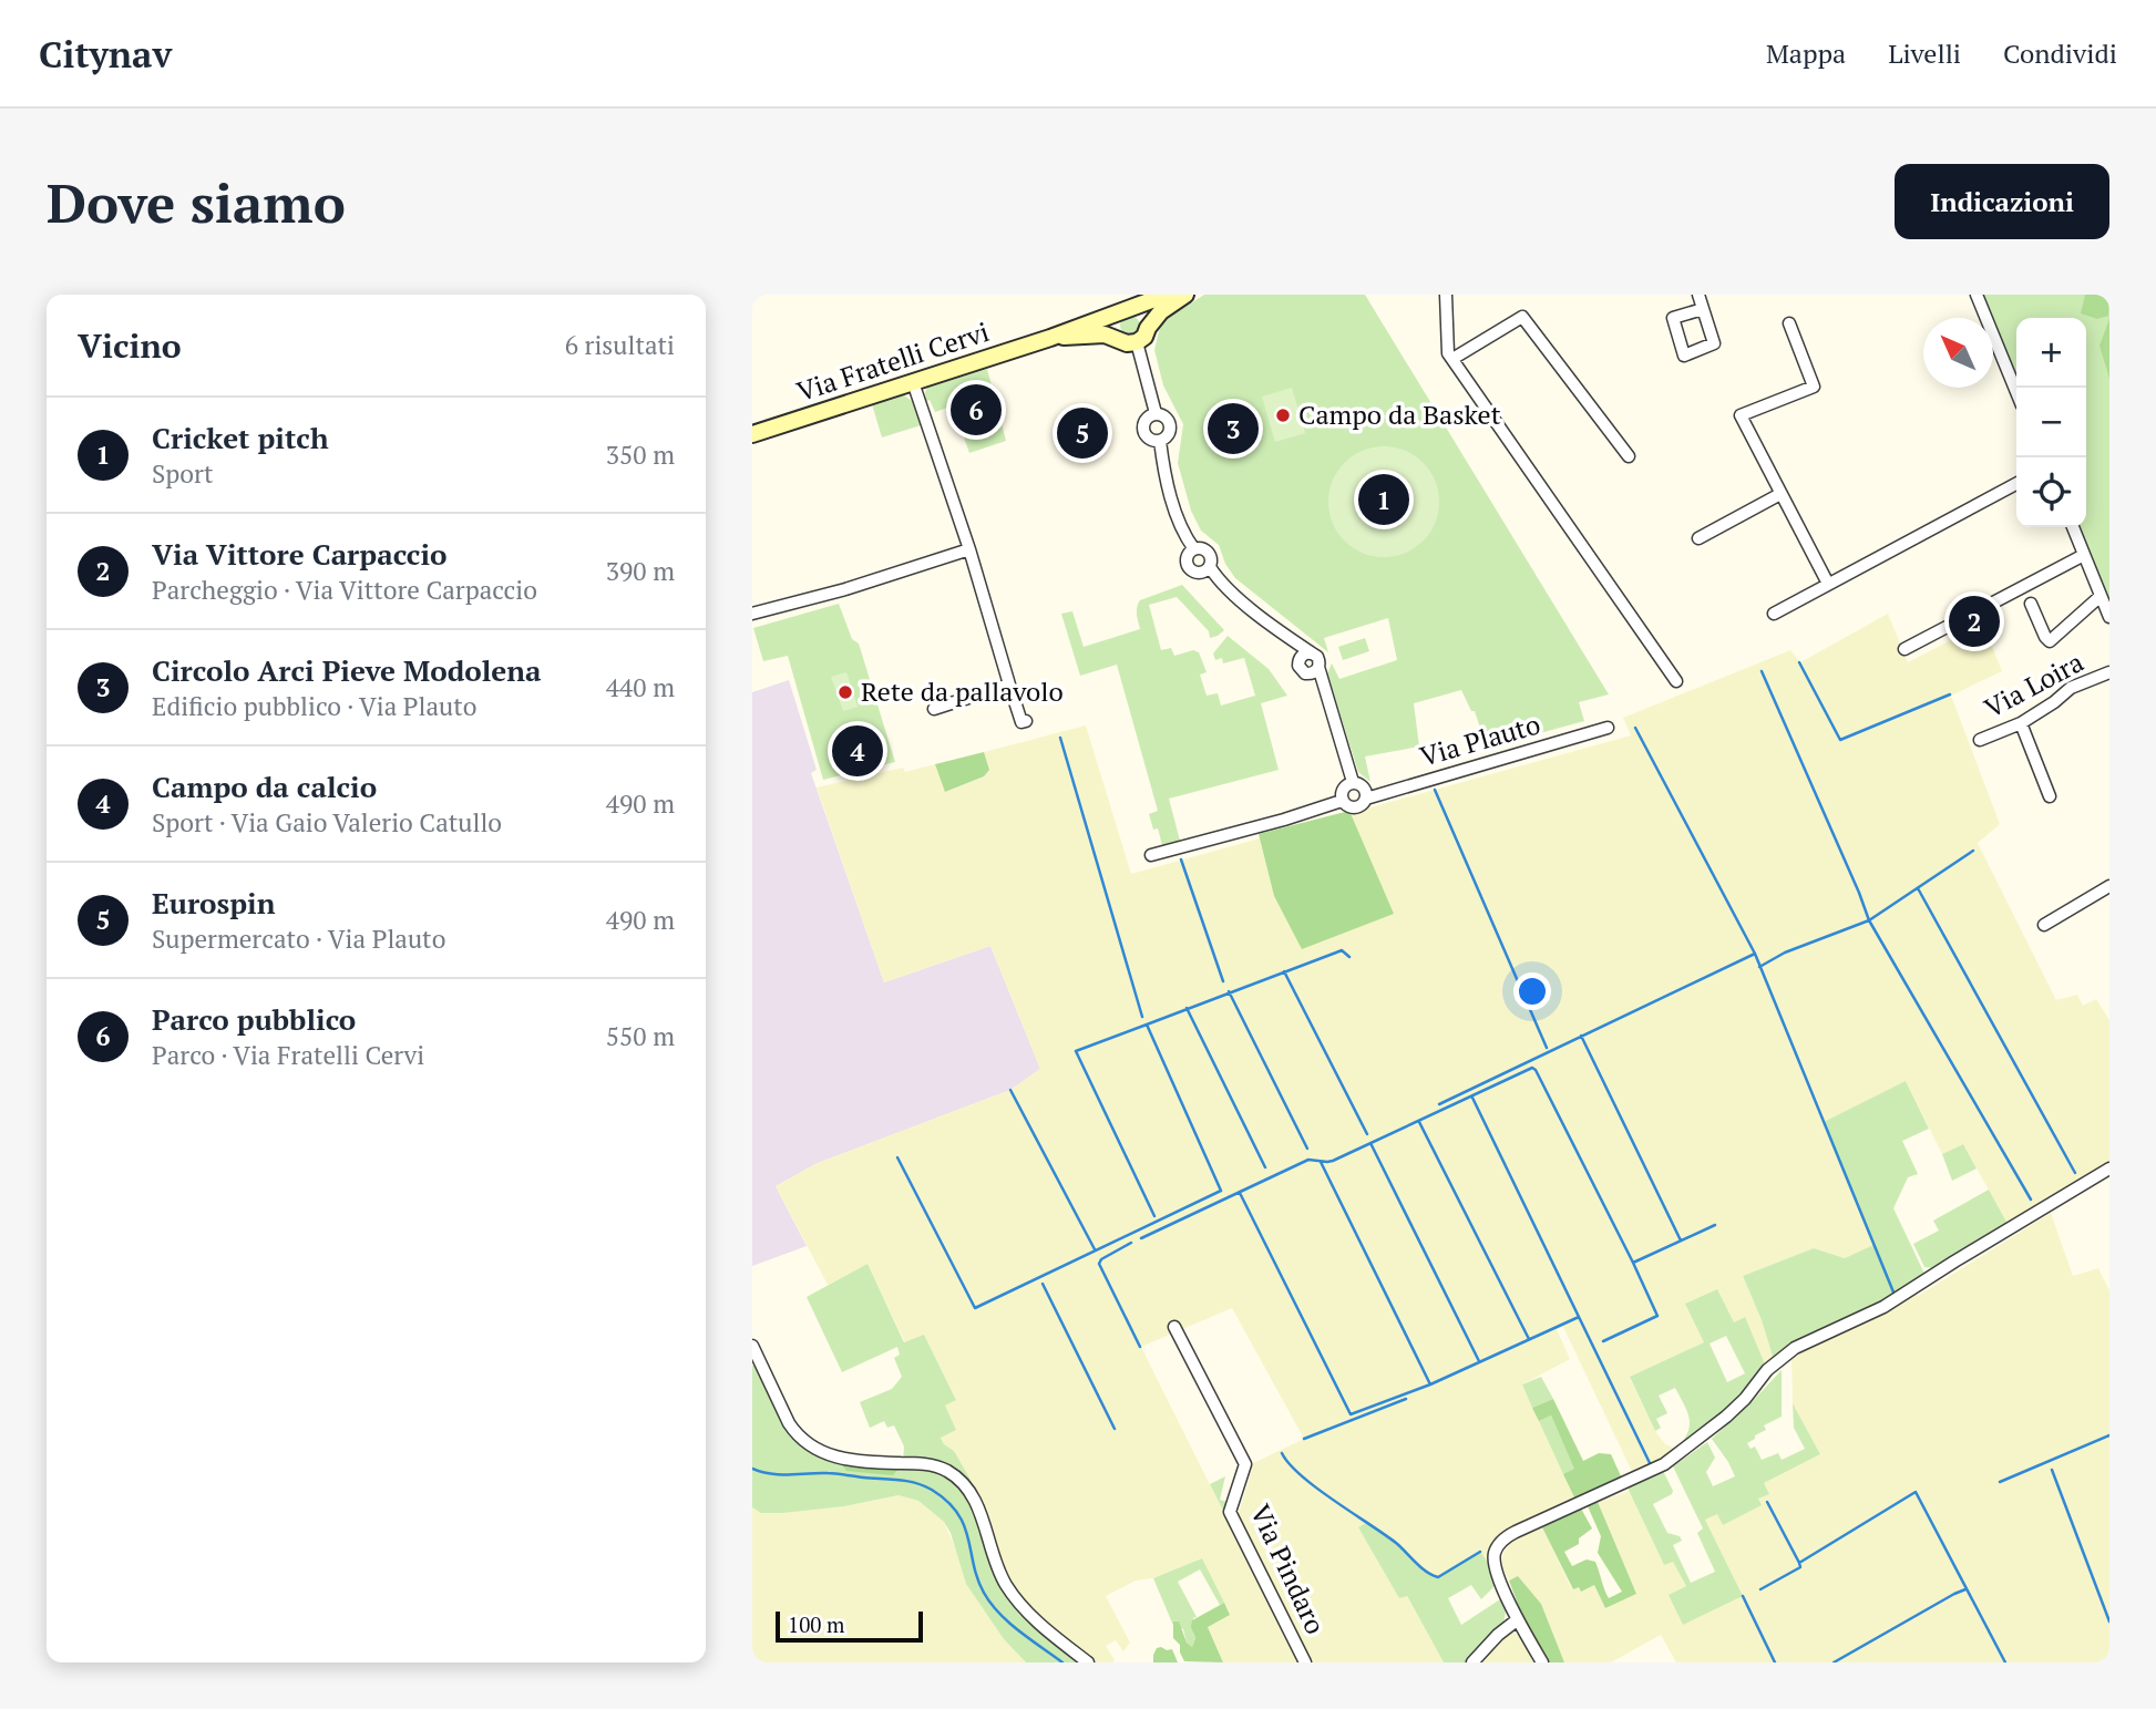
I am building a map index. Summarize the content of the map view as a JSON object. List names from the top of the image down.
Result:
{
  "streets": {
    "main road": ["Via Fratelli Cervi"],
    "street": ["Via Loira", "Via Plauto", "Via Pindaro"]
  },
  "places": ["Campo da Basket", "Rete da pallavolo"],
  "scale_bar": "100 m",
  "north": "top left",
  "page": {
    "header": "Citynav",
    "nav": ["Mappa", "Livelli", "Condividi"],
    "buttons": "Indicazioni",
    "title": "Dove siamo",
    "heading": ["Vicino", "6 risultati"],
    "map_buttons": ["+", "−"],
    "pins": [
      "6",
      "3",
      "5",
      "1",
      "2",
      "4"
    ],
    "list": [
      {
        "mark": "1",
        "name": "Cricket pitch",
        "note": "Sport",
        "value": "350 m"
      },
      {
        "mark": "2",
        "name": "Via Vittore Carpaccio",
        "note": "Parcheggio · Via Vittore Carpaccio",
        "value": "390 m"
      },
      {
        "mark": "3",
        "name": "Circolo Arci Pieve Modolena",
        "note": "Edificio pubblico · Via Plauto",
        "value": "440 m"
      },
      {
        "mark": "4",
        "name": "Campo da calcio",
        "note": "Sport · Via Gaio Valerio Catullo",
        "value": "490 m"
      },
      {
        "mark": "5",
        "name": "Eurospin",
        "note": "Supermercato · Via Plauto",
        "value": "490 m"
      },
      {
        "mark": "6",
        "name": "Parco pubblico",
        "note": "Parco · Via Fratelli Cervi",
        "value": "550 m"
      }
    ],
    "scale": "100 m"
  }
}
